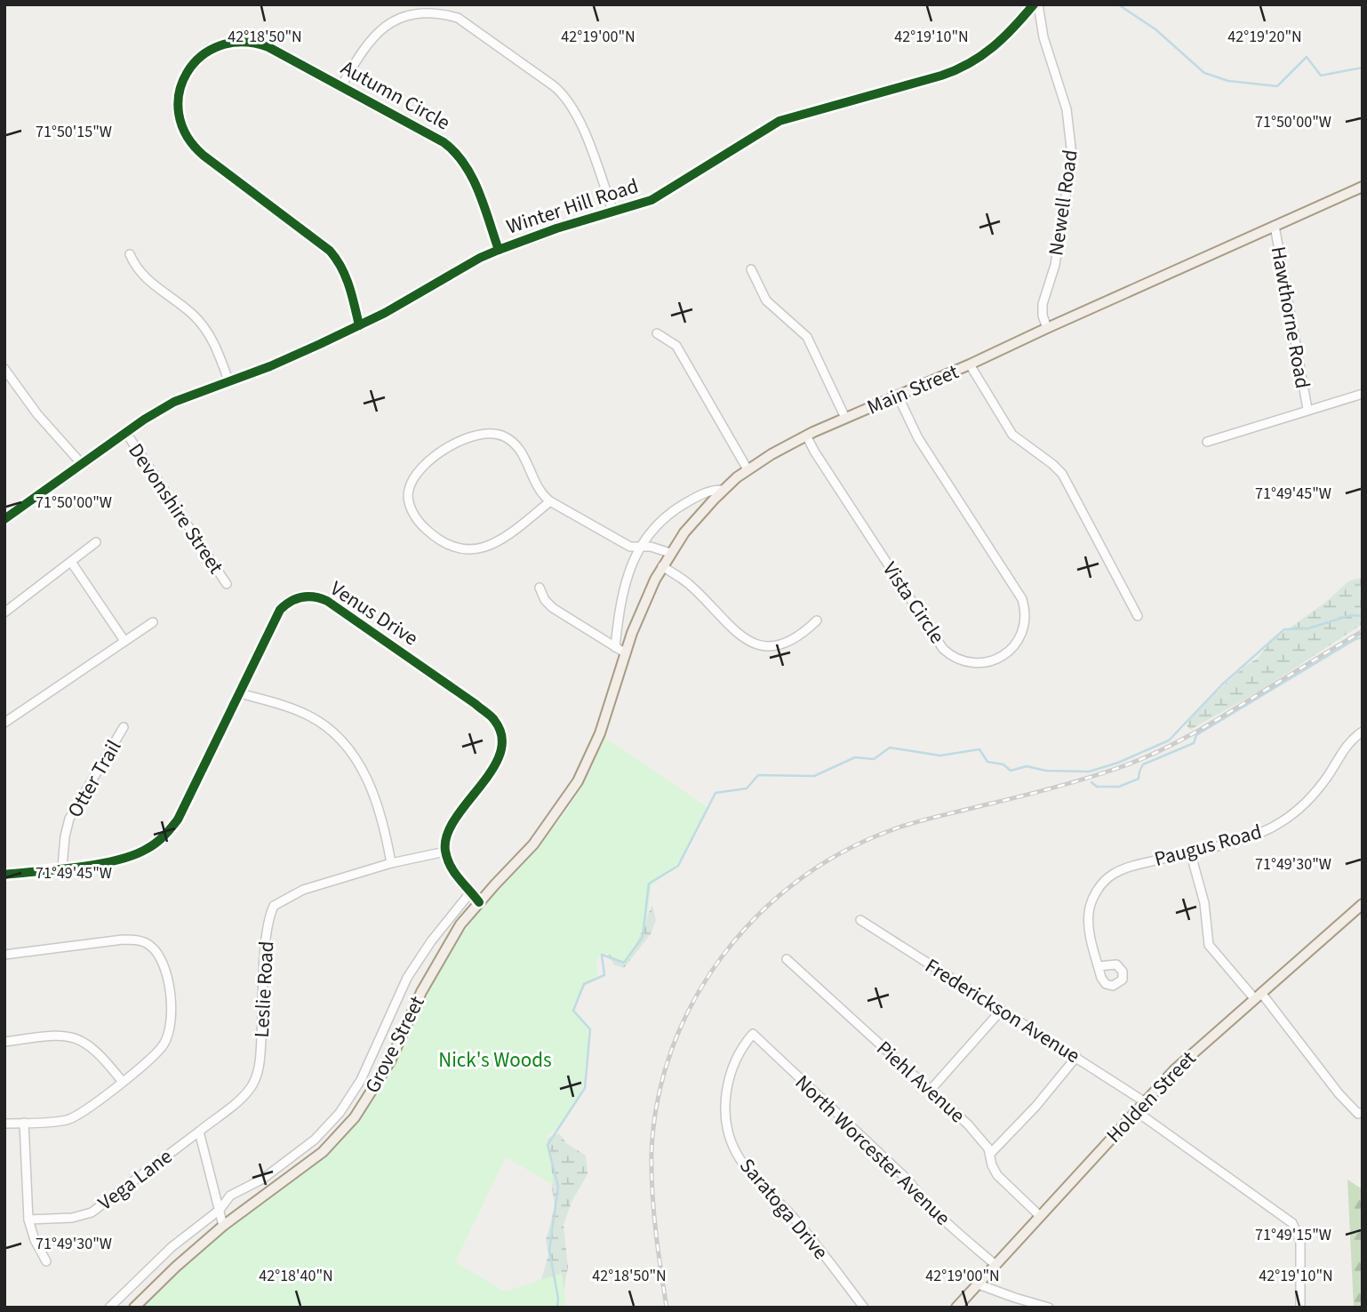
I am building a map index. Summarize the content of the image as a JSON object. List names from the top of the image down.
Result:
{
  "streets": {
    "main road": ["Main Street", "Grove Street", "Holden Street"],
    "street": [
      "Autumn Circle",
      "Newell Road",
      "Winter Hill Road",
      "Hawthorne Road",
      "Devonshire Street",
      "Vista Circle",
      "Venus Drive",
      "Otter Trail",
      "Paugus Road",
      "Leslie Road",
      "Frederickson Avenue",
      "Piehl Avenue",
      "North Worcester Avenue",
      "Vega Lane",
      "Saratoga Drive"
    ]
  },
  "crossings": [
    ["Autumn Circle", "Winter Hill Road"],
    ["Newell Road", "Winter Hill Road"],
    ["Newell Road", "Main Street"],
    ["Winter Hill Road", "Devonshire Street"],
    ["Hawthorne Road", "Main Street"],
    ["Main Street", "Vista Circle"],
    ["Main Street", "Grove Street"],
    ["Venus Drive", "Otter Trail"],
    ["Venus Drive", "Leslie Road"],
    ["Leslie Road", "Vega Lane"],
    ["Frederickson Avenue", "Holden Street"],
    ["Piehl Avenue", "Holden Street"],
    ["Holden Street", "North Worcester Avenue"],
    ["North Worcester Avenue", "Saratoga Drive"]
  ],
  "parks": ["Nick's Woods"],
  "coordinates": [
    "42°18'50\"N",
    "42°19'00\"N",
    "42°19'10\"N",
    "42°19'20\"N",
    "71°50'00\"W",
    "71°50'15\"W",
    "71°49'45\"W",
    "71°49'30\"W",
    "71°49'15\"W",
    "42°18'40\"N"
  ]
}
